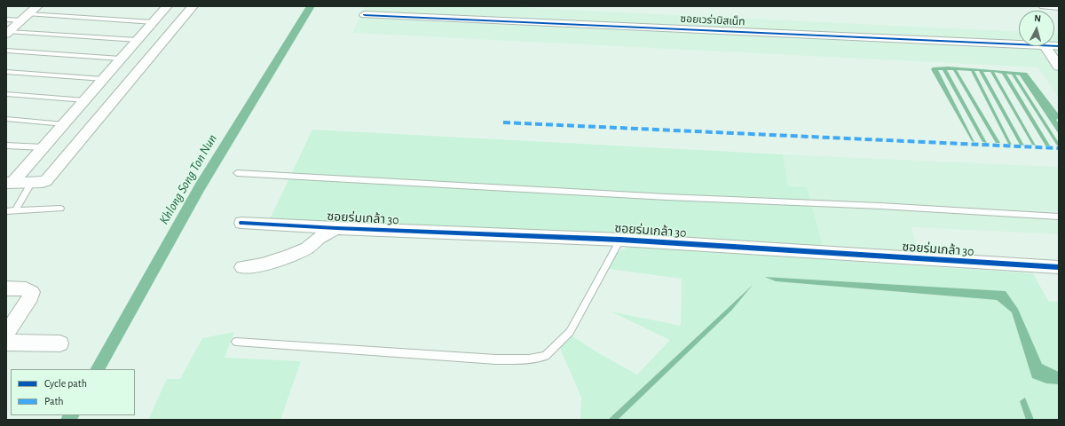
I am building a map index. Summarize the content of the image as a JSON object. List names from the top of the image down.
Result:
{
  "streets": {
    "street": ["ซอยเวร่าบิสเน็ท", "ซอยร่มเกล้า 30"]
  },
  "water": ["Khlong Song Ton Nun"],
  "legend": ["Cycle path", "Path"],
  "north": "top"
}
